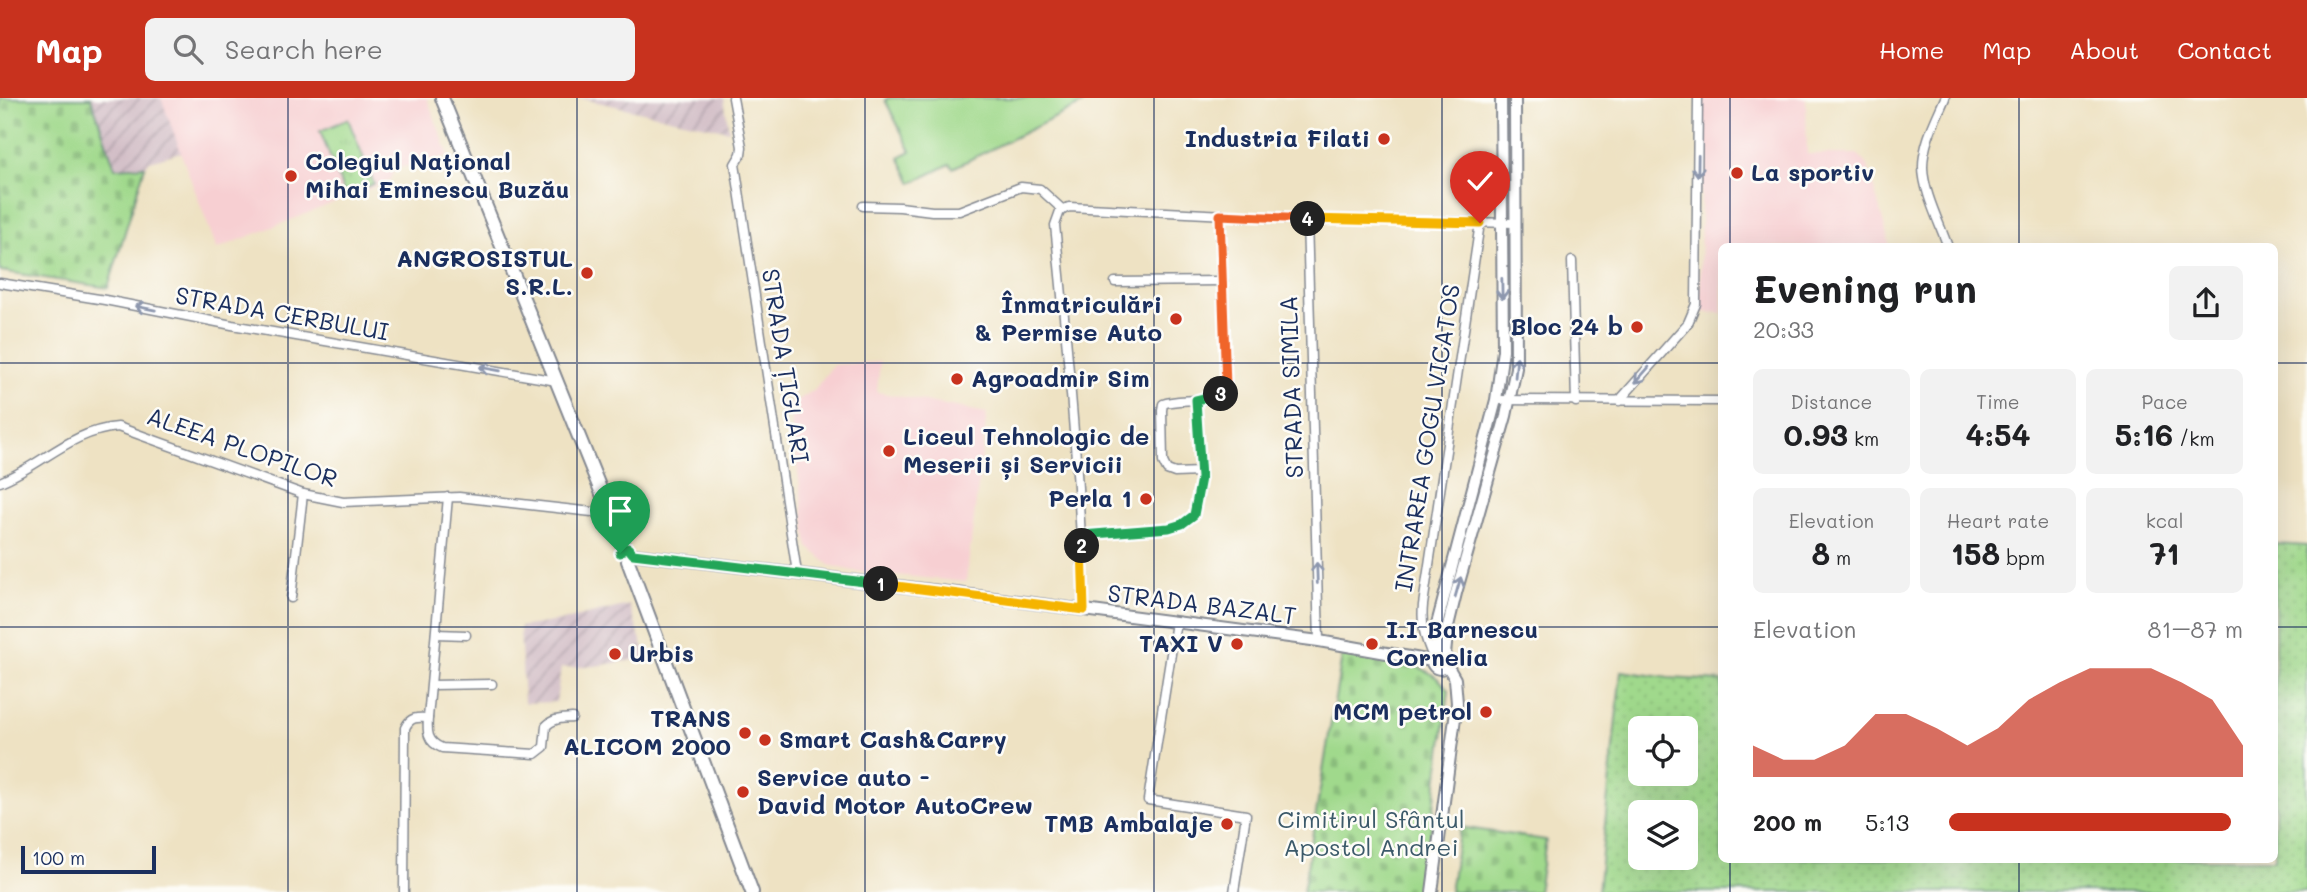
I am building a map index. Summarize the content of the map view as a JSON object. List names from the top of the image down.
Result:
{
  "streets": {
    "main road": ["STRADA BAZALT"],
    "street": [
      "STRADA CERBULUI",
      "STRADA ȚIGLARI",
      "STRADA SIMILA",
      "INTRAREA GOGU VICATOS",
      "ALEEA PLOPILOR"
    ]
  },
  "crossings": [
    ["STRADA ȚIGLARI", "STRADA BAZALT"],
    ["STRADA SIMILA", "STRADA BAZALT"],
    ["INTRAREA GOGU VICATOS", "STRADA BAZALT"]
  ],
  "one_way": ["STRADA CERBULUI", "STRADA SIMILA"],
  "parks": ["Cimitirul Sfântul Apostol Andrei"],
  "places": [
    "Industria Filati",
    "La sportiv",
    "Colegiul Național Mihai Eminescu Buzău",
    "ANGROSISTUL S.R.L.",
    "Înmatriculări & Permise Auto",
    "Bloc 24 b",
    "Agroadmir Sim",
    "Liceul Tehnologic de Meserii și Servicii",
    "Perla 1",
    "TAXI V",
    "I.I Barnescu Cornelia",
    "Urbis",
    "MCM petrol",
    "TRANS ALICOM 2000",
    "Smart Cash&Carry",
    "Service auto - David Motor AutoCrew",
    "TMB Ambalaje"
  ],
  "scale_bar": "100 m",
  "page": {
    "header": "Map",
    "search": "Search here",
    "nav": [
      "Home",
      "Map",
      "About",
      "Contact"
    ],
    "pins": [
      "4",
      "3",
      "2",
      "1"
    ],
    "heading": ["Evening run", "20:33"],
    "stats": [
      ["Distance", "0.93 km"],
      ["Time", "4:54"],
      ["Pace", "5:16 /km"],
      ["Elevation", "8 m"],
      ["Heart rate", "158 bpm"],
      ["kcal", "71"]
    ],
    "chart": ["Elevation", "81–87 m"],
    "list": [
      {
        "name": "200 m",
        "note": "5:13"
      }
    ],
    "scale": "100 m"
  }
}
